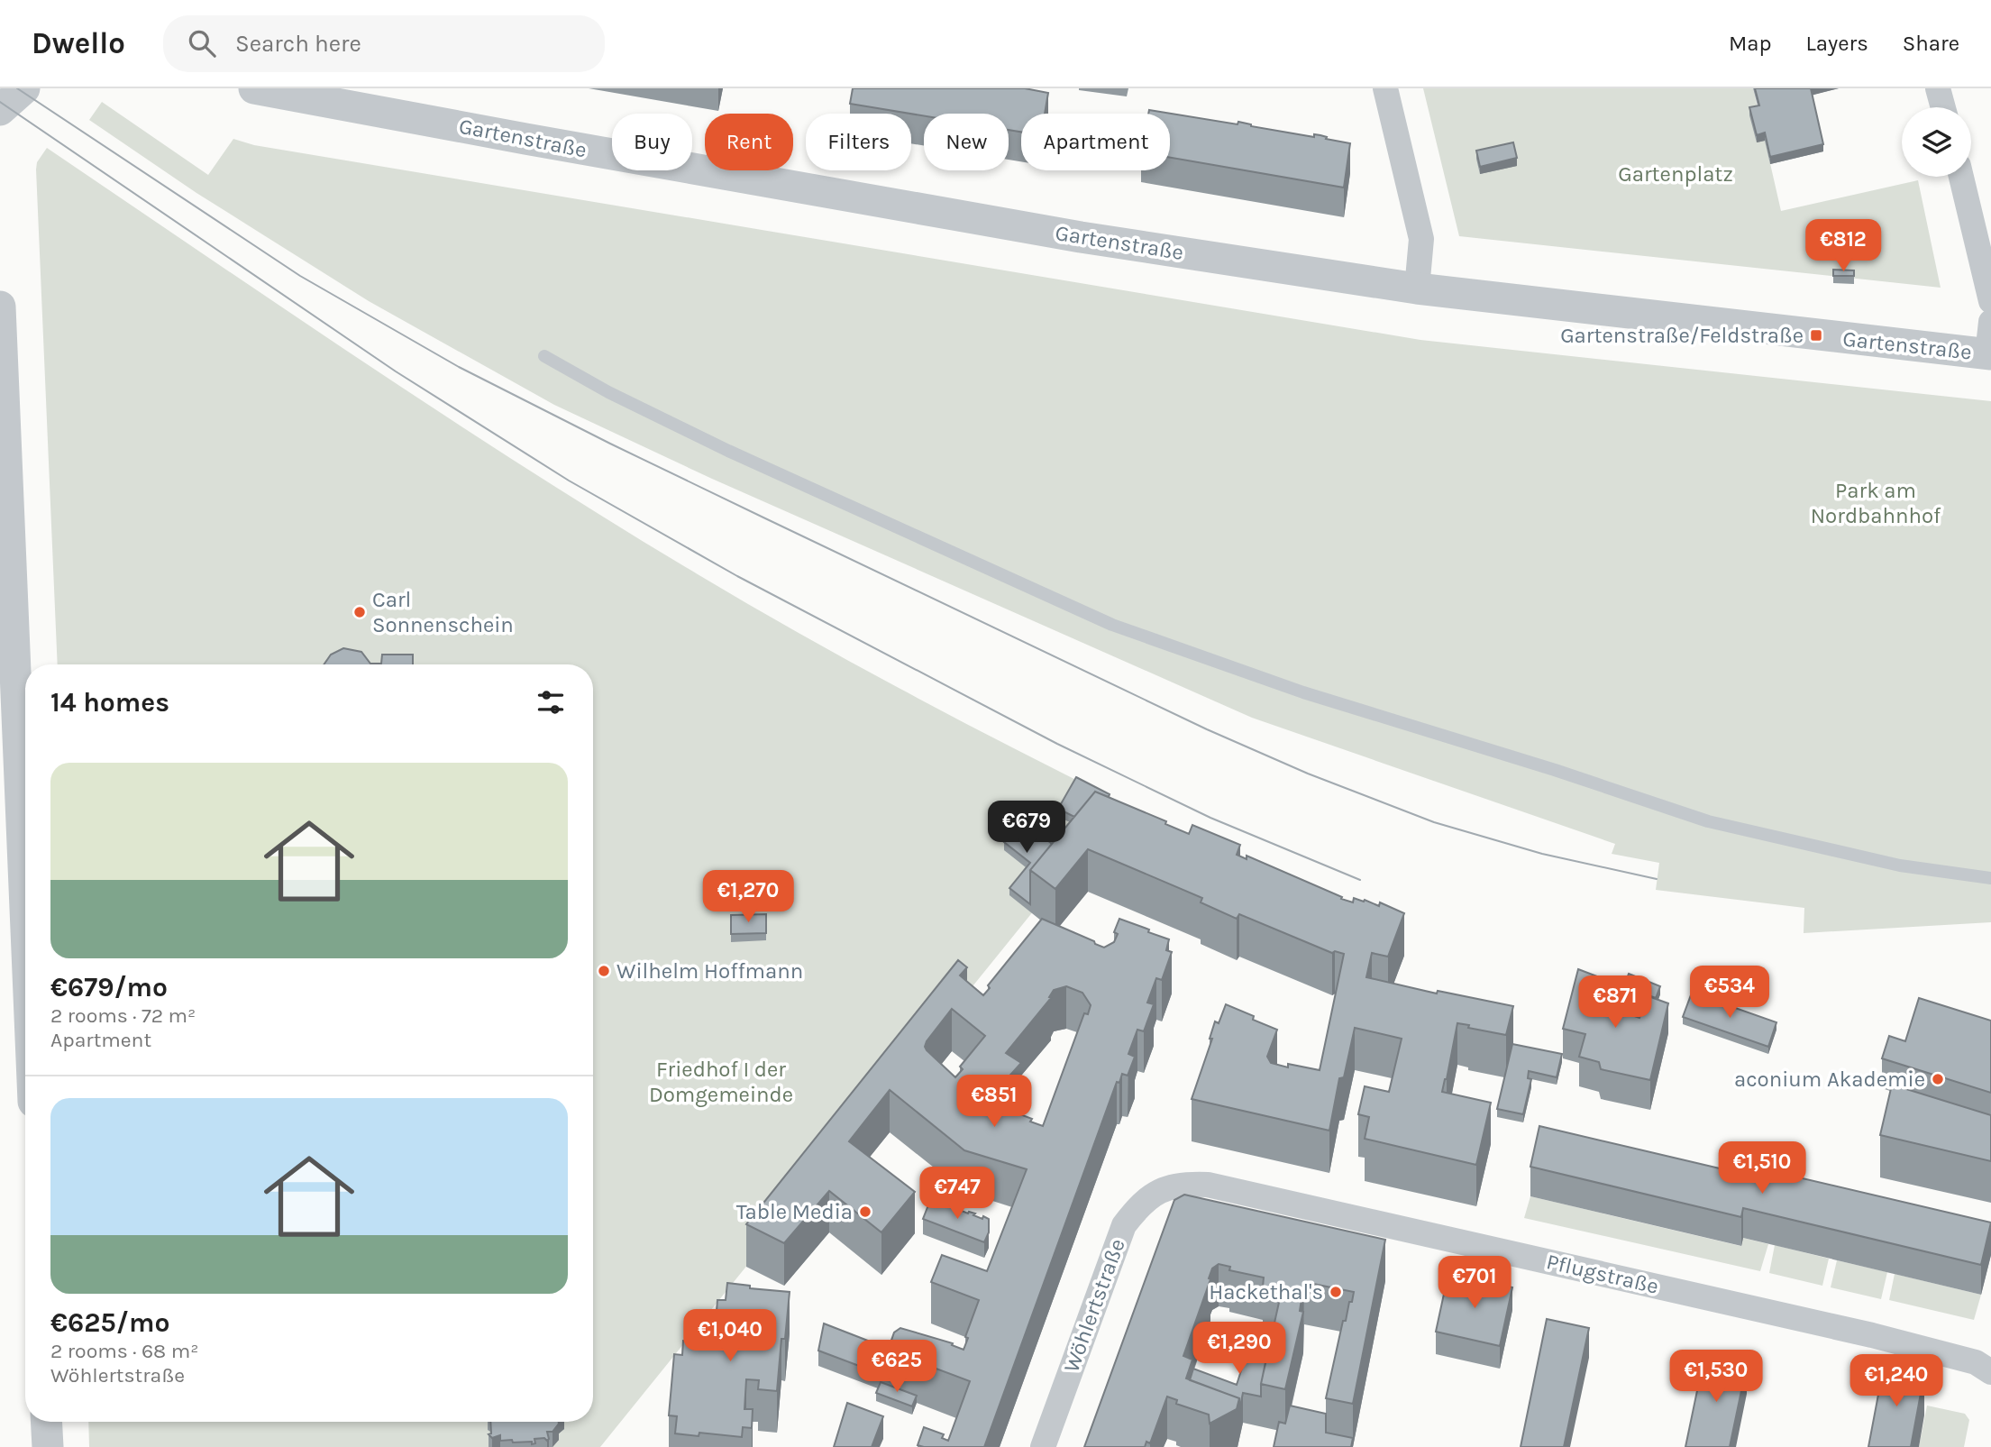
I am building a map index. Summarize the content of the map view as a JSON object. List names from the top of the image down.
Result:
{
  "streets": {
    "street": ["Gartenstraße", "Pflugstraße", "Wöhlertstraße"]
  },
  "crossings": [
    ["Pflugstraße", "Wöhlertstraße"]
  ],
  "parks": ["Gartenplatz", "Park am Nordbahnhof", "Friedhof I der Domgemeinde"],
  "places": {
    "transit": ["Gartenstraße/Feldstraße"],
    "other": [
      "Carl Sonnenschein",
      "Wilhelm Hoffmann",
      "aconium Akademie",
      "Table Media",
      "Hackethal's"
    ]
  },
  "page": {
    "header": "Dwello",
    "search": "Search here",
    "nav": ["Map", "Layers", "Share"],
    "chip": [
      "Buy",
      "Rent",
      "Filters",
      "New",
      "Apartment"
    ],
    "price": [
      "€812",
      "€679",
      "€1,270",
      "€534",
      "€871",
      "€851",
      "€1,510",
      "€747",
      "€701",
      "€1,040",
      "€1,290",
      "€625",
      "€1,530",
      "€1,240"
    ],
    "heading": "14 homes",
    "list": [
      {
        "name": "€679/mo",
        "note": "2 rooms · 72 m² · Apartment"
      },
      {
        "name": "€625/mo",
        "note": "2 rooms · 68 m² · Wöhlertstraße"
      }
    ]
  }
}
